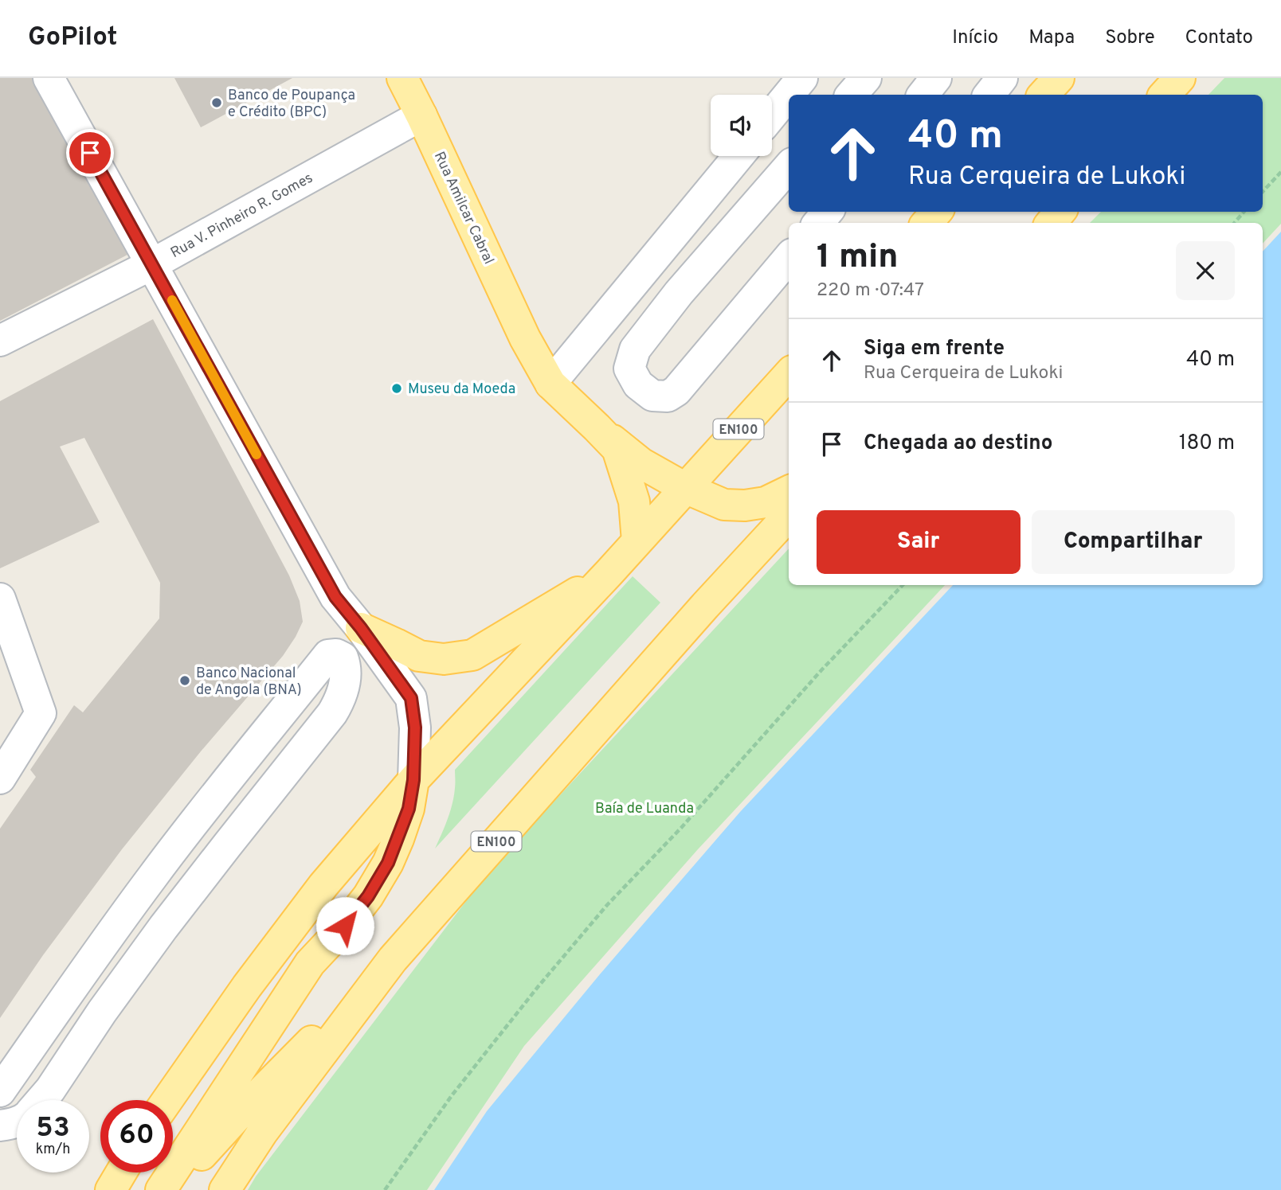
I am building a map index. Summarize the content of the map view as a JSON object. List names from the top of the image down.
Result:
{
  "streets": {
    "main road": ["Rua Amilcar Cabral", "EN100"],
    "street": ["Rua V. Pinheiro R. Gomes"]
  },
  "crossings": [
    ["Rua Amilcar Cabral", "Rua V. Pinheiro R. Gomes"]
  ],
  "parks": ["Baía de Luanda"],
  "places": ["Banco de Poupança e Crédito (BPC)", "Museu da Moeda", "Banco Nacional de Angola (BNA)"],
  "page": {
    "header": "GoPilot",
    "nav": [
      "Início",
      "Mapa",
      "Sobre",
      "Contato"
    ],
    "turn": ["40 m", "Rua Cerqueira de Lukoki"],
    "heading": ["1 min", "220 m · 07:47"],
    "list": [
      {
        "name": "Siga em frente",
        "note": "Rua Cerqueira de Lukoki",
        "value": "40 m"
      },
      {
        "name": "Chegada ao destino",
        "value": "180 m"
      }
    ],
    "buttons": ["Sair", "Compartilhar"],
    "speed": "53 km/h",
    "limit": "60"
  }
}
